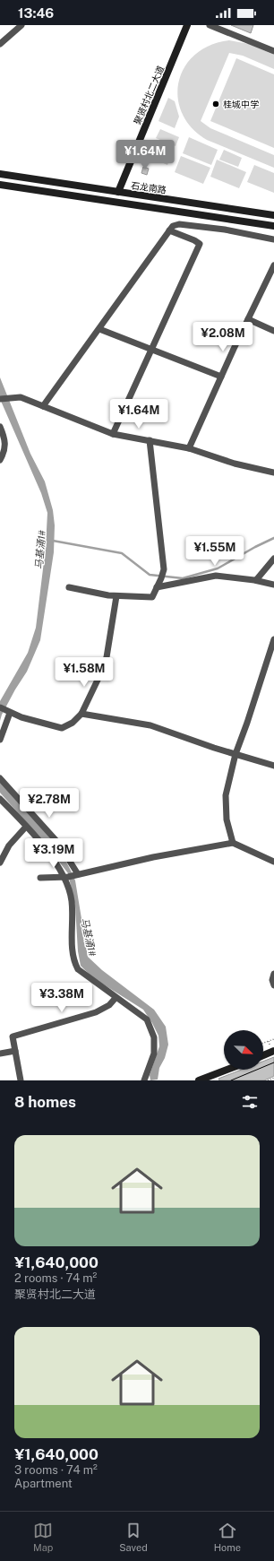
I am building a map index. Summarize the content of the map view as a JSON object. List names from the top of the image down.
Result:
{
  "streets": {
    "main road": ["聚贤村北二大道", "石龙南路"]
  },
  "crossings": [
    ["聚贤村北二大道", "石龙南路"]
  ],
  "water": ["马基涌1#"],
  "places": ["桂城中学"],
  "north": "bottom right",
  "page": {
    "status": "13:46",
    "price": [
      "¥1.64M",
      "¥2.08M",
      "¥1.64M",
      "¥1.55M",
      "¥1.58M",
      "¥2.78M",
      "¥3.19M",
      "¥3.38M"
    ],
    "heading": "8 homes",
    "list": [
      {
        "name": "¥1,640,000",
        "note": "2 rooms · 74 m² · 聚贤村北二大道"
      },
      {
        "name": "¥1,640,000",
        "note": "3 rooms · 74 m² · Apartment"
      }
    ],
    "tabs": ["Map", "Saved", "Home"]
  }
}
